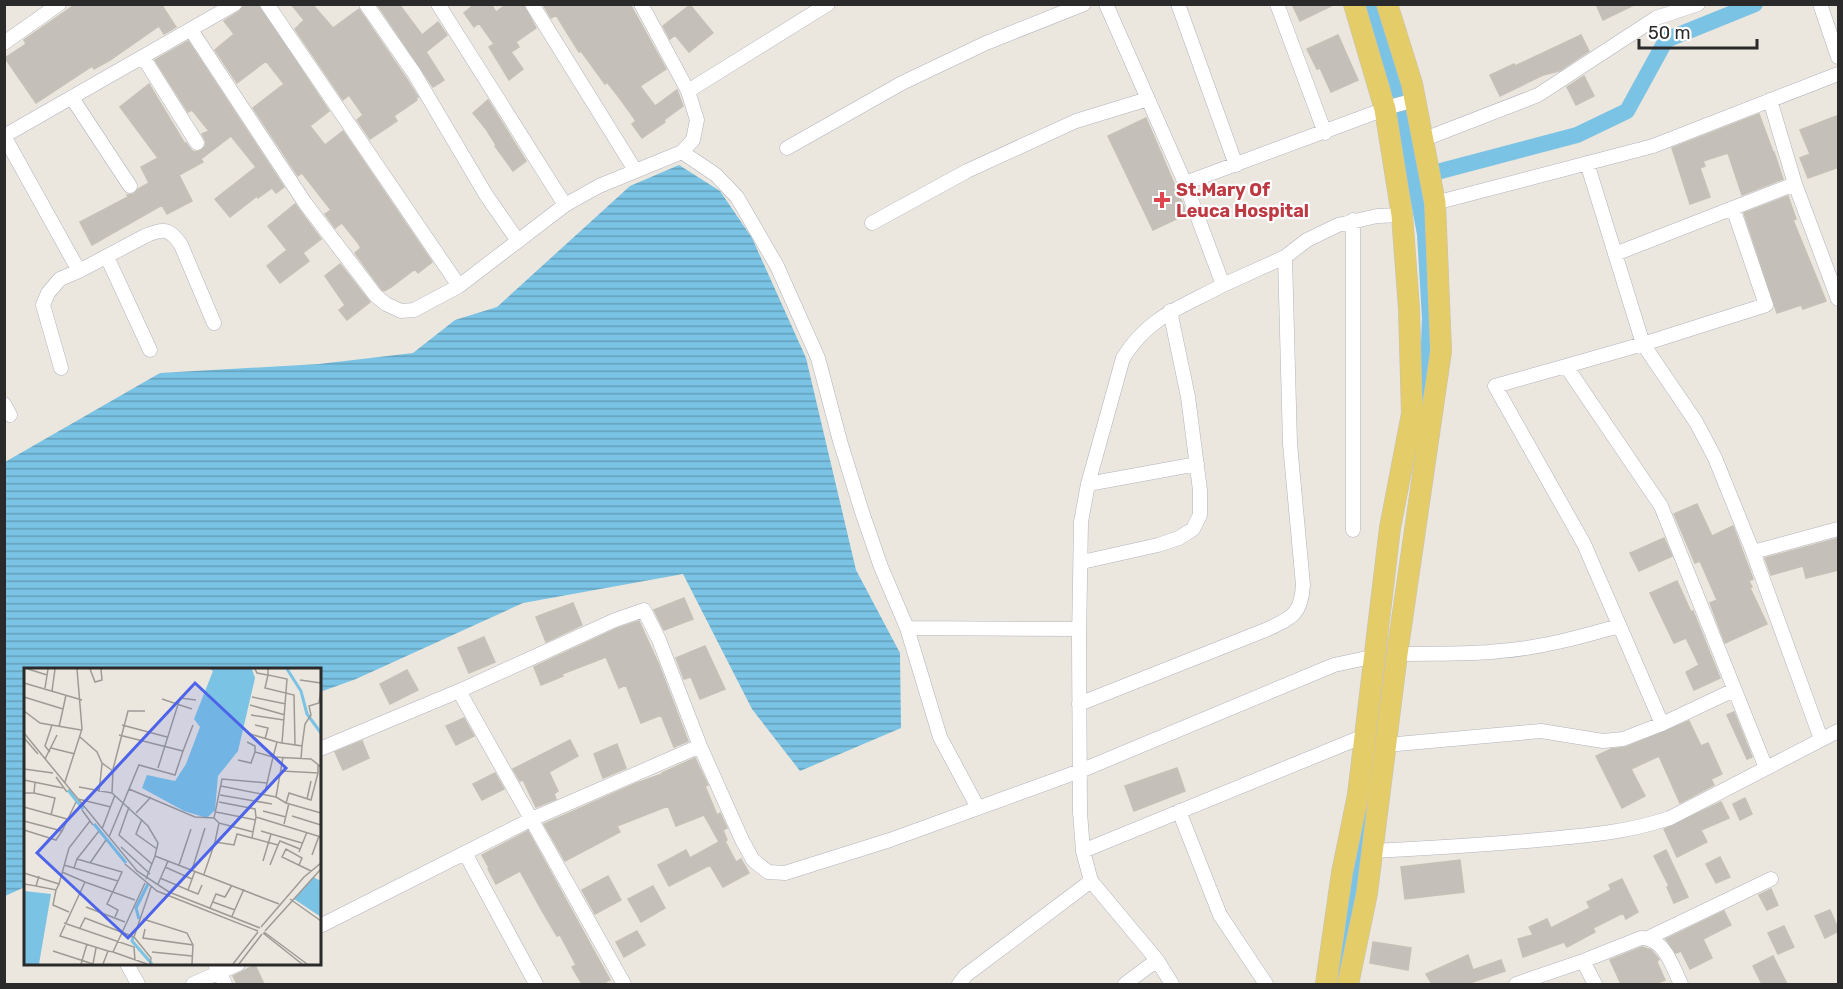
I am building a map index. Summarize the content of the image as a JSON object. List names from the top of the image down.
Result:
{
  "places": {
    "health": ["St.Mary Of Leuca Hospital"]
  },
  "scale_bar": "50 m"
}
